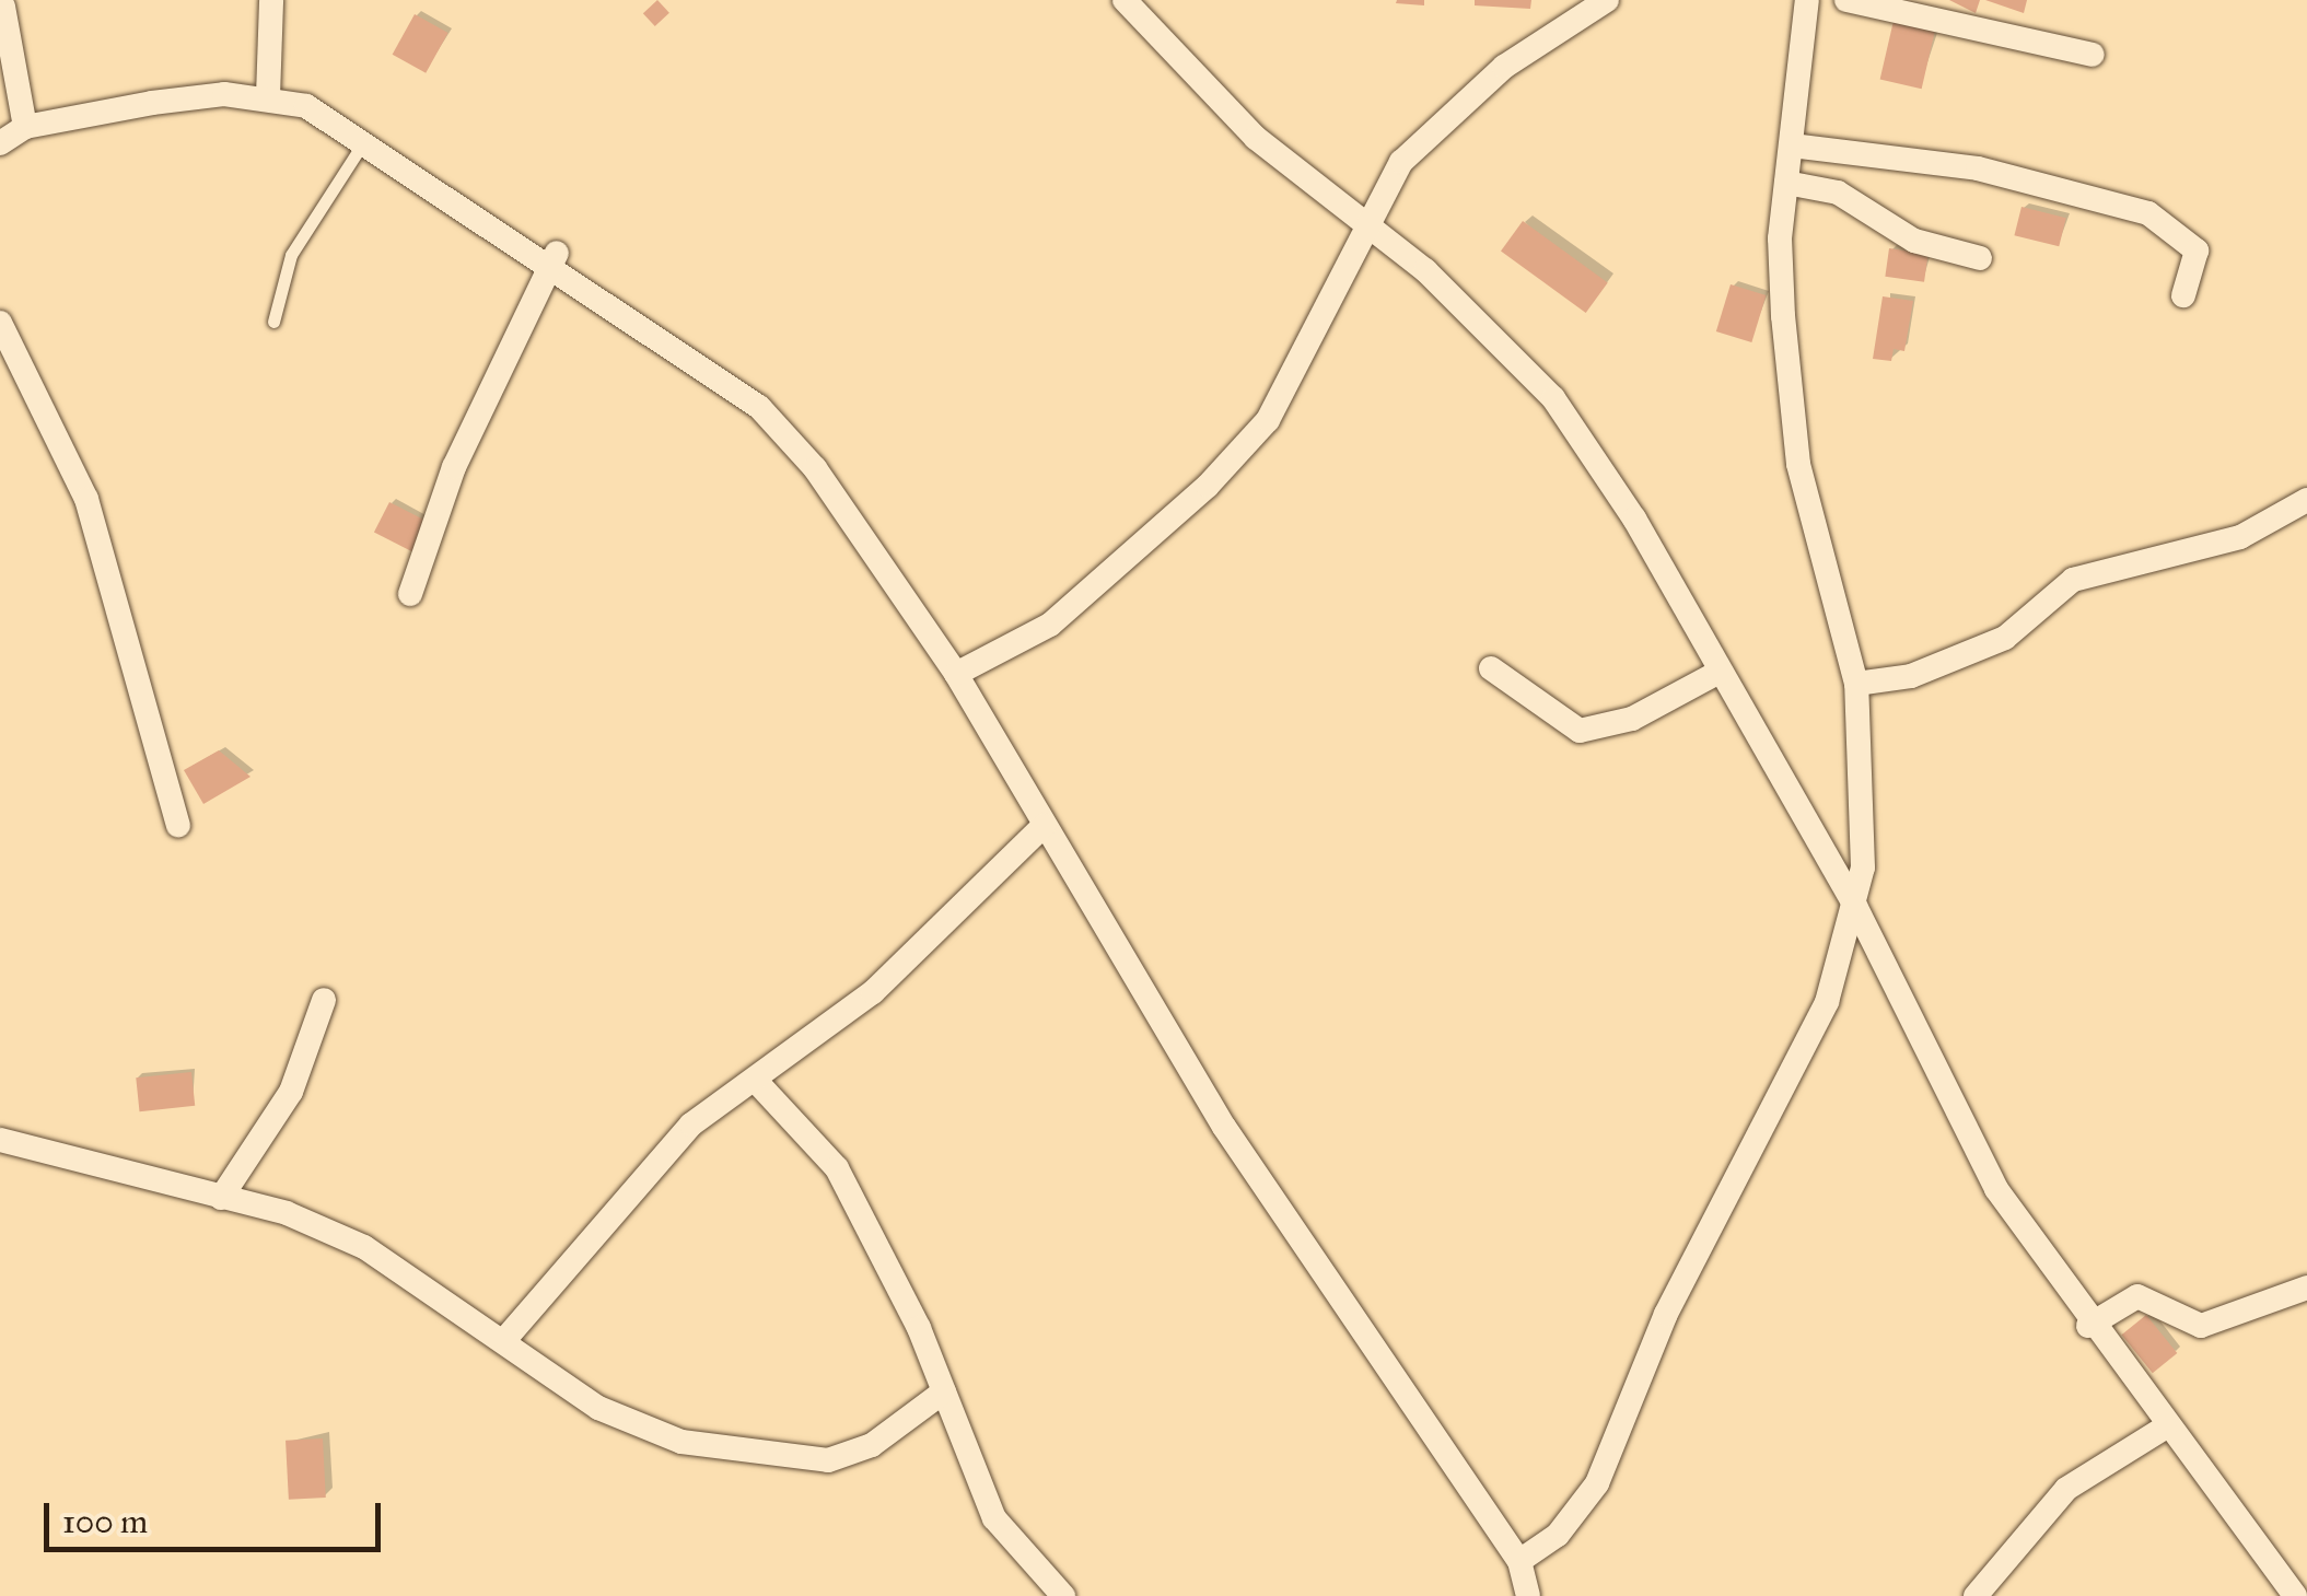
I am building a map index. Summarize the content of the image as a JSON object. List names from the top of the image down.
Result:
{
  "scale_bar": "100 m"
}
